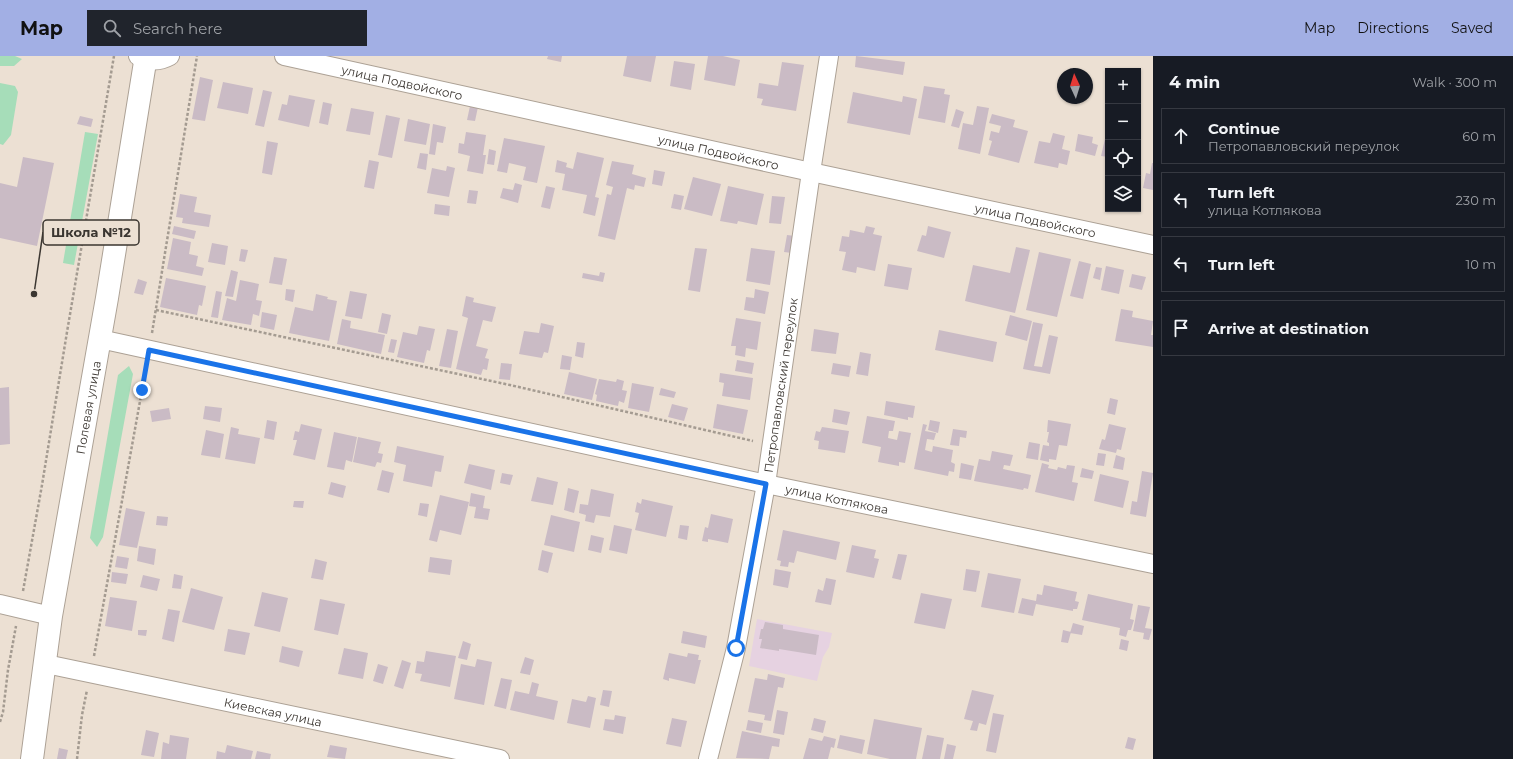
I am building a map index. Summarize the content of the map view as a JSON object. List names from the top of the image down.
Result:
{
  "streets": {
    "street": [
      "улица Подвойского",
      "Петропавловский переулок",
      "Полевая улица",
      "улица Котлякова",
      "Киевская улица"
    ]
  },
  "crossings": [
    ["улица Подвойского", "Петропавловский переулок"],
    ["Петропавловский переулок", "улица Котлякова"],
    ["Полевая улица", "улица Котлякова"],
    ["Полевая улица", "Киевская улица"]
  ],
  "places": ["Школа №12"],
  "north": "top",
  "page": {
    "header": "Map",
    "search": "Search here",
    "nav": ["Map", "Directions", "Saved"],
    "heading": ["4 min", "Walk · 300 m"],
    "map_buttons": ["+", "−"],
    "list": [
      ["Continue", "Петропавловский переулок", "60 m"],
      ["Turn left", "улица Котлякова", "230 m"],
      ["Turn left", "10 m"],
      "Arrive at destination"
    ]
  }
}
